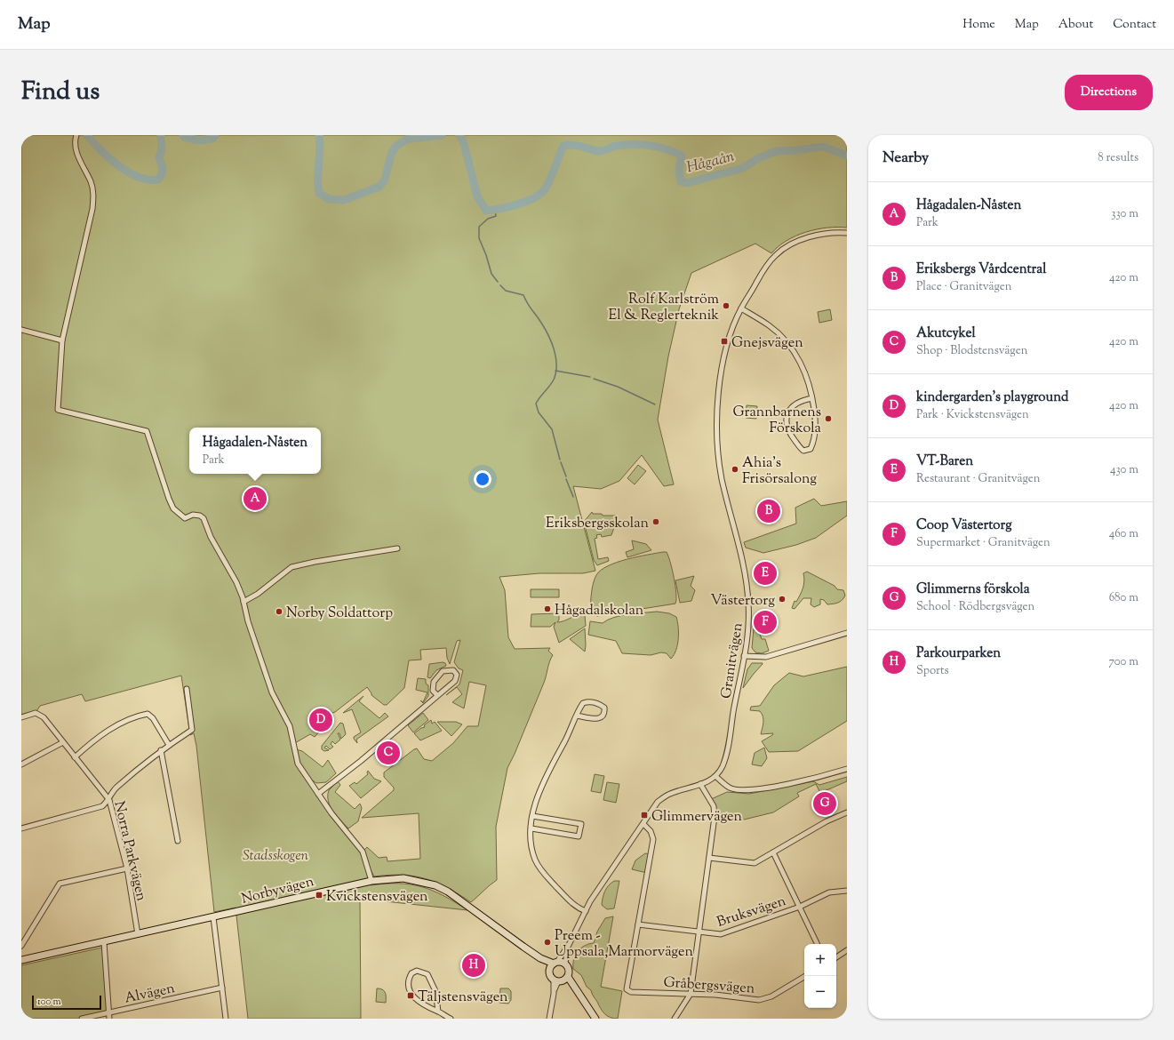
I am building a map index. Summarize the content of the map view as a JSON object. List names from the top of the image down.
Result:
{
  "streets": {
    "street": [
      "Granitvägen",
      "Norra Parkvägen",
      "Norbyvägen",
      "Bruksvägen",
      "Gråbergsvägen",
      "Alvägen"
    ]
  },
  "crossings": [
    ["Norra Parkvägen", "Norbyvägen"],
    ["Bruksvägen", "Gråbergsvägen"]
  ],
  "water": ["Hågaån"],
  "parks": ["Stadsskogen"],
  "places": {
    "other": [
      "Rolf Karlström El & Reglerteknik",
      "Grannbarnens Förskola",
      "Ahia's Frisörsalong",
      "Eriksbergsskolan",
      "Västertorg",
      "Hågadalskolan",
      "Norby Soldattorp",
      "Preem - Uppsala,Marmorvägen"
    ],
    "transit": [
      "Gnejsvägen",
      "Glimmervägen",
      "Kvickstensvägen",
      "Täljstensvägen"
    ]
  },
  "scale_bar": "100 m",
  "page": {
    "header": "Map",
    "nav": [
      "Home",
      "Map",
      "About",
      "Contact"
    ],
    "title": "Find us",
    "buttons": "Directions",
    "heading": ["Nearby", "8 results"],
    "list": [
      {
        "mark": "A",
        "name": "Hågadalen-Nåsten",
        "note": "Park",
        "value": "330 m"
      },
      {
        "mark": "B",
        "name": "Eriksbergs Vårdcentral",
        "note": "Place · Granitvägen",
        "value": "420 m"
      },
      {
        "mark": "C",
        "name": "Akutcykel",
        "note": "Shop · Blodstensvägen",
        "value": "420 m"
      },
      {
        "mark": "D",
        "name": "kindergarden's playground",
        "note": "Park · Kvickstensvägen",
        "value": "420 m"
      },
      {
        "mark": "E",
        "name": "VT-Baren",
        "note": "Restaurant · Granitvägen",
        "value": "430 m"
      },
      {
        "mark": "F",
        "name": "Coop Västertorg",
        "note": "Supermarket · Granitvägen",
        "value": "460 m"
      },
      {
        "mark": "G",
        "name": "Glimmerns förskola",
        "note": "School · Rödbergsvägen",
        "value": "680 m"
      },
      {
        "mark": "H",
        "name": "Parkourparken",
        "note": "Sports",
        "value": "700 m"
      }
    ],
    "popup": ["Hågadalen-Nåsten", "Park"],
    "pins": [
      "A",
      "B",
      "E",
      "F",
      "D",
      "C",
      "G",
      "H"
    ],
    "map_buttons": ["+", "−"],
    "scale": "100 m"
  }
}
